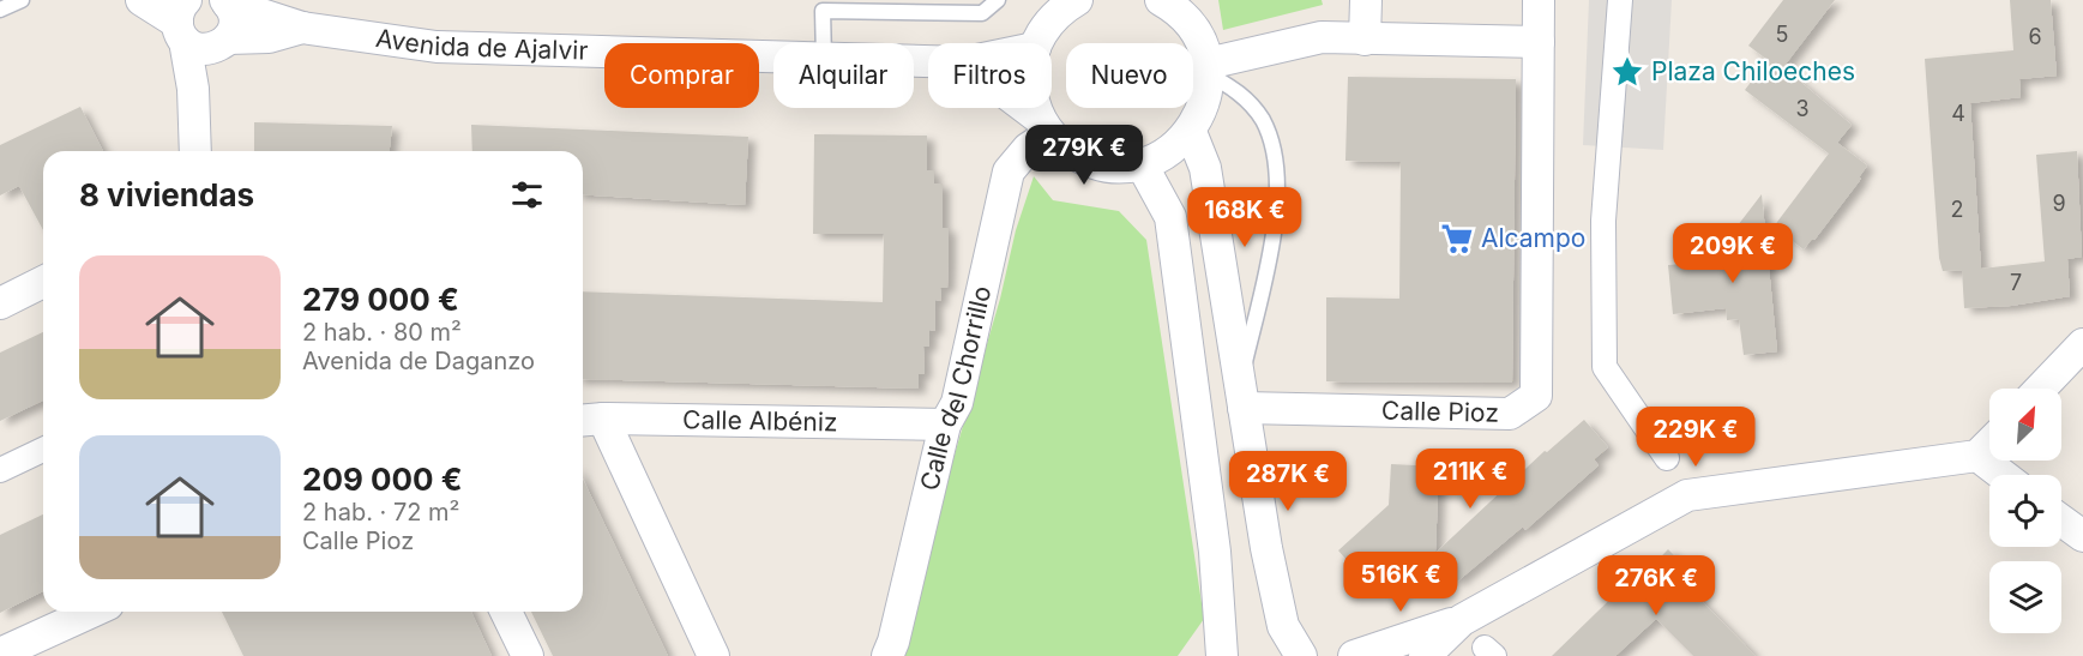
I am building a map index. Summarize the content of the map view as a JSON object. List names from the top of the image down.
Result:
{
  "streets": {
    "street": [
      "Avenida de Ajalvir",
      "Calle del Chorrillo",
      "Calle Pioz",
      "Calle Albéniz"
    ]
  },
  "crossings": [
    ["Calle del Chorrillo", "Calle Albéniz"]
  ],
  "places": {
    "place": ["Plaza Chiloeches"],
    "supermarket": ["Alcampo"]
  },
  "house_numbers": [
    "5",
    "6",
    "3",
    "4",
    "9",
    "2",
    "7"
  ],
  "north": "top right",
  "page": {
    "chip": [
      "Comprar",
      "Alquilar",
      "Filtros",
      "Nuevo"
    ],
    "price": [
      "279K €",
      "168K €",
      "209K €",
      "229K €",
      "211K €",
      "287K €",
      "516K €",
      "276K €"
    ],
    "heading": "8 viviendas",
    "list": [
      {
        "name": "279 000 €",
        "note": "2 hab. · 80 m² · Avenida de Daganzo"
      },
      {
        "name": "209 000 €",
        "note": "2 hab. · 72 m² · Calle Pioz"
      }
    ]
  }
}
